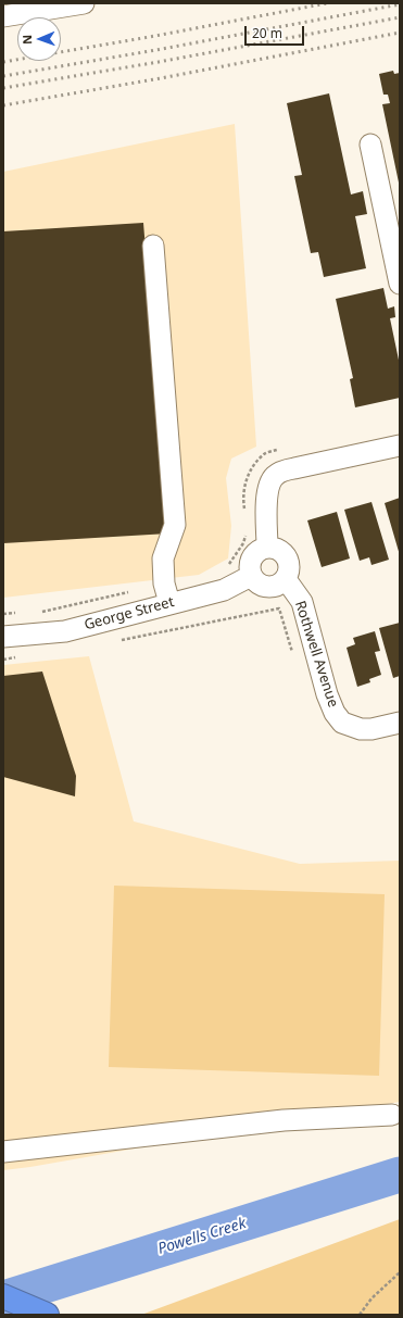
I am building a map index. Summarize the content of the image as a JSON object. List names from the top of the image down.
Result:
{
  "streets": {
    "street": ["George Street", "Rothwell Avenue"]
  },
  "crossings": [
    ["George Street", "Rothwell Avenue"]
  ],
  "water": ["Powells Creek"],
  "scale_bar": "20 m",
  "north": "left"
}
